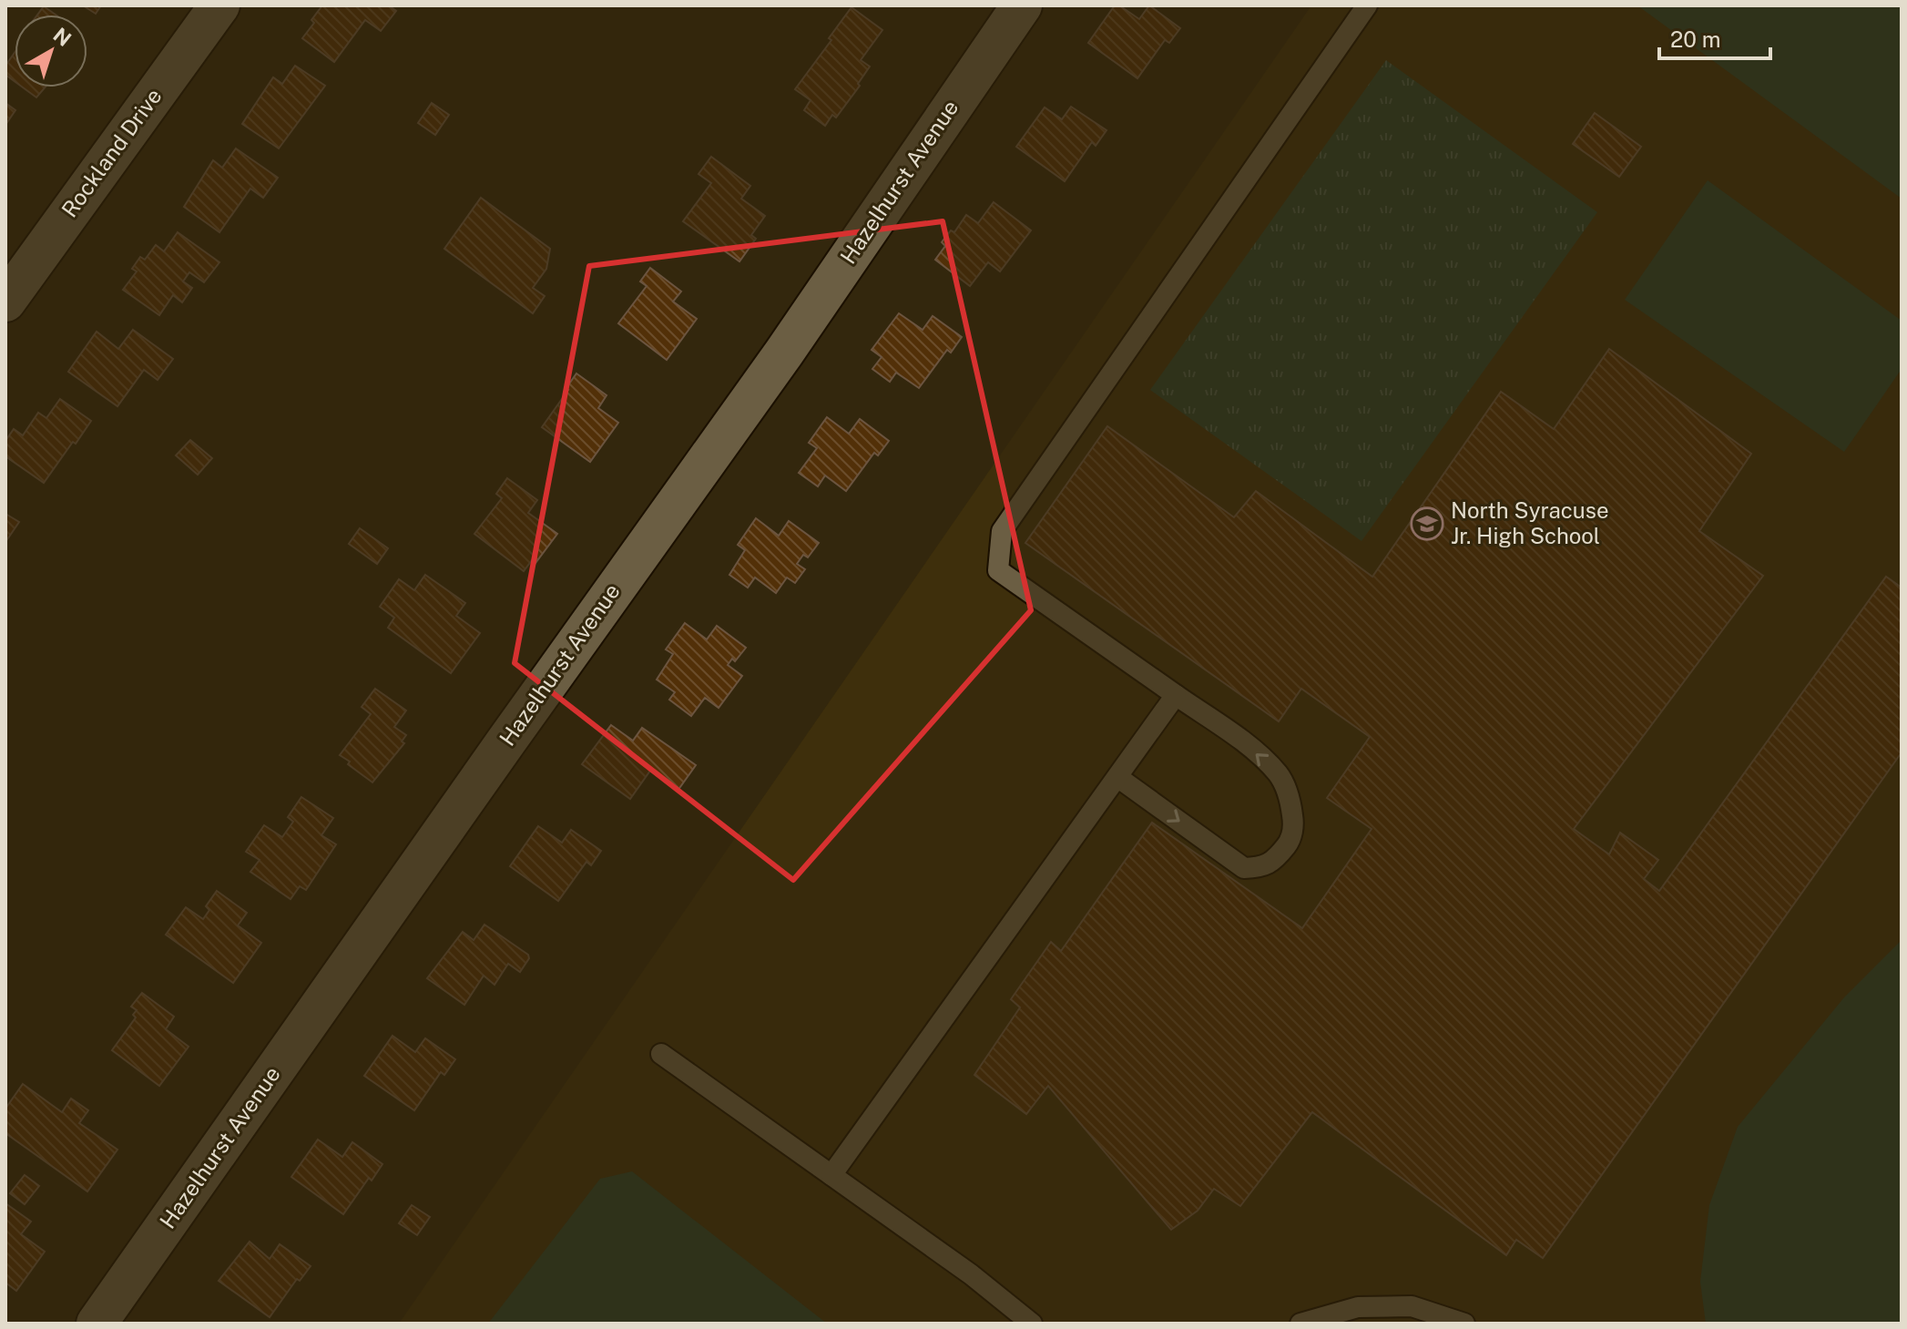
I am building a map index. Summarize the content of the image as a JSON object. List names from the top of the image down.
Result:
{
  "streets": {
    "street": ["Rockland Drive", "Hazelhurst Avenue"]
  },
  "places": {
    "school or university": ["North Syracuse Jr. High School"]
  },
  "scale_bar": "20 m",
  "north": "top right"
}
